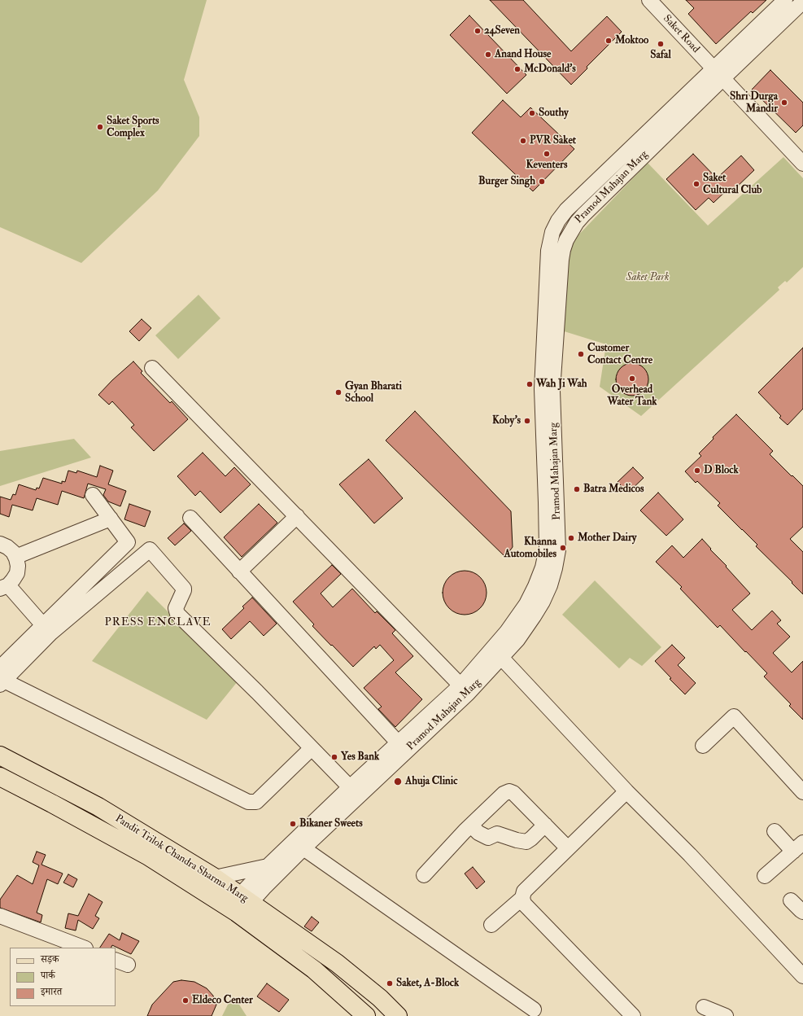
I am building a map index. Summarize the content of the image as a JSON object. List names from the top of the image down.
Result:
{
  "streets": {
    "main road": ["Pandit Trilok Chandra Sharma Marg"],
    "street": ["Saket Road", "Pramod Mahajan Marg"]
  },
  "crossings": [
    ["Saket Road", "Pramod Mahajan Marg"],
    ["Pramod Mahajan Marg", "Pandit Trilok Chandra Sharma Marg"]
  ],
  "districts": ["PRESS ENCLAVE"],
  "parks": ["Saket Park"],
  "places": [
    "24Seven",
    "Moktoo",
    "Safal",
    "Anand House",
    "McDonald's",
    "Shri Durga Mandir",
    "Southy",
    "Saket Sports Complex",
    "PVR Saket",
    "Keventers",
    "Burger Singh",
    "Saket Cultural Club",
    "Customer Contact Centre",
    "Overhead Water Tank",
    "Wah Ji Wah",
    "Gyan Bharati School",
    "Koby's",
    "D Block",
    "Batra Medicos",
    "Mother Dairy",
    "Khanna Automobiles",
    "Yes Bank",
    "Ahuja Clinic",
    "Bikaner Sweets",
    "Saket, A-Block",
    "Eldeco Center"
  ],
  "legend": ["सड़क", "पार्क", "इमारत"]
}
